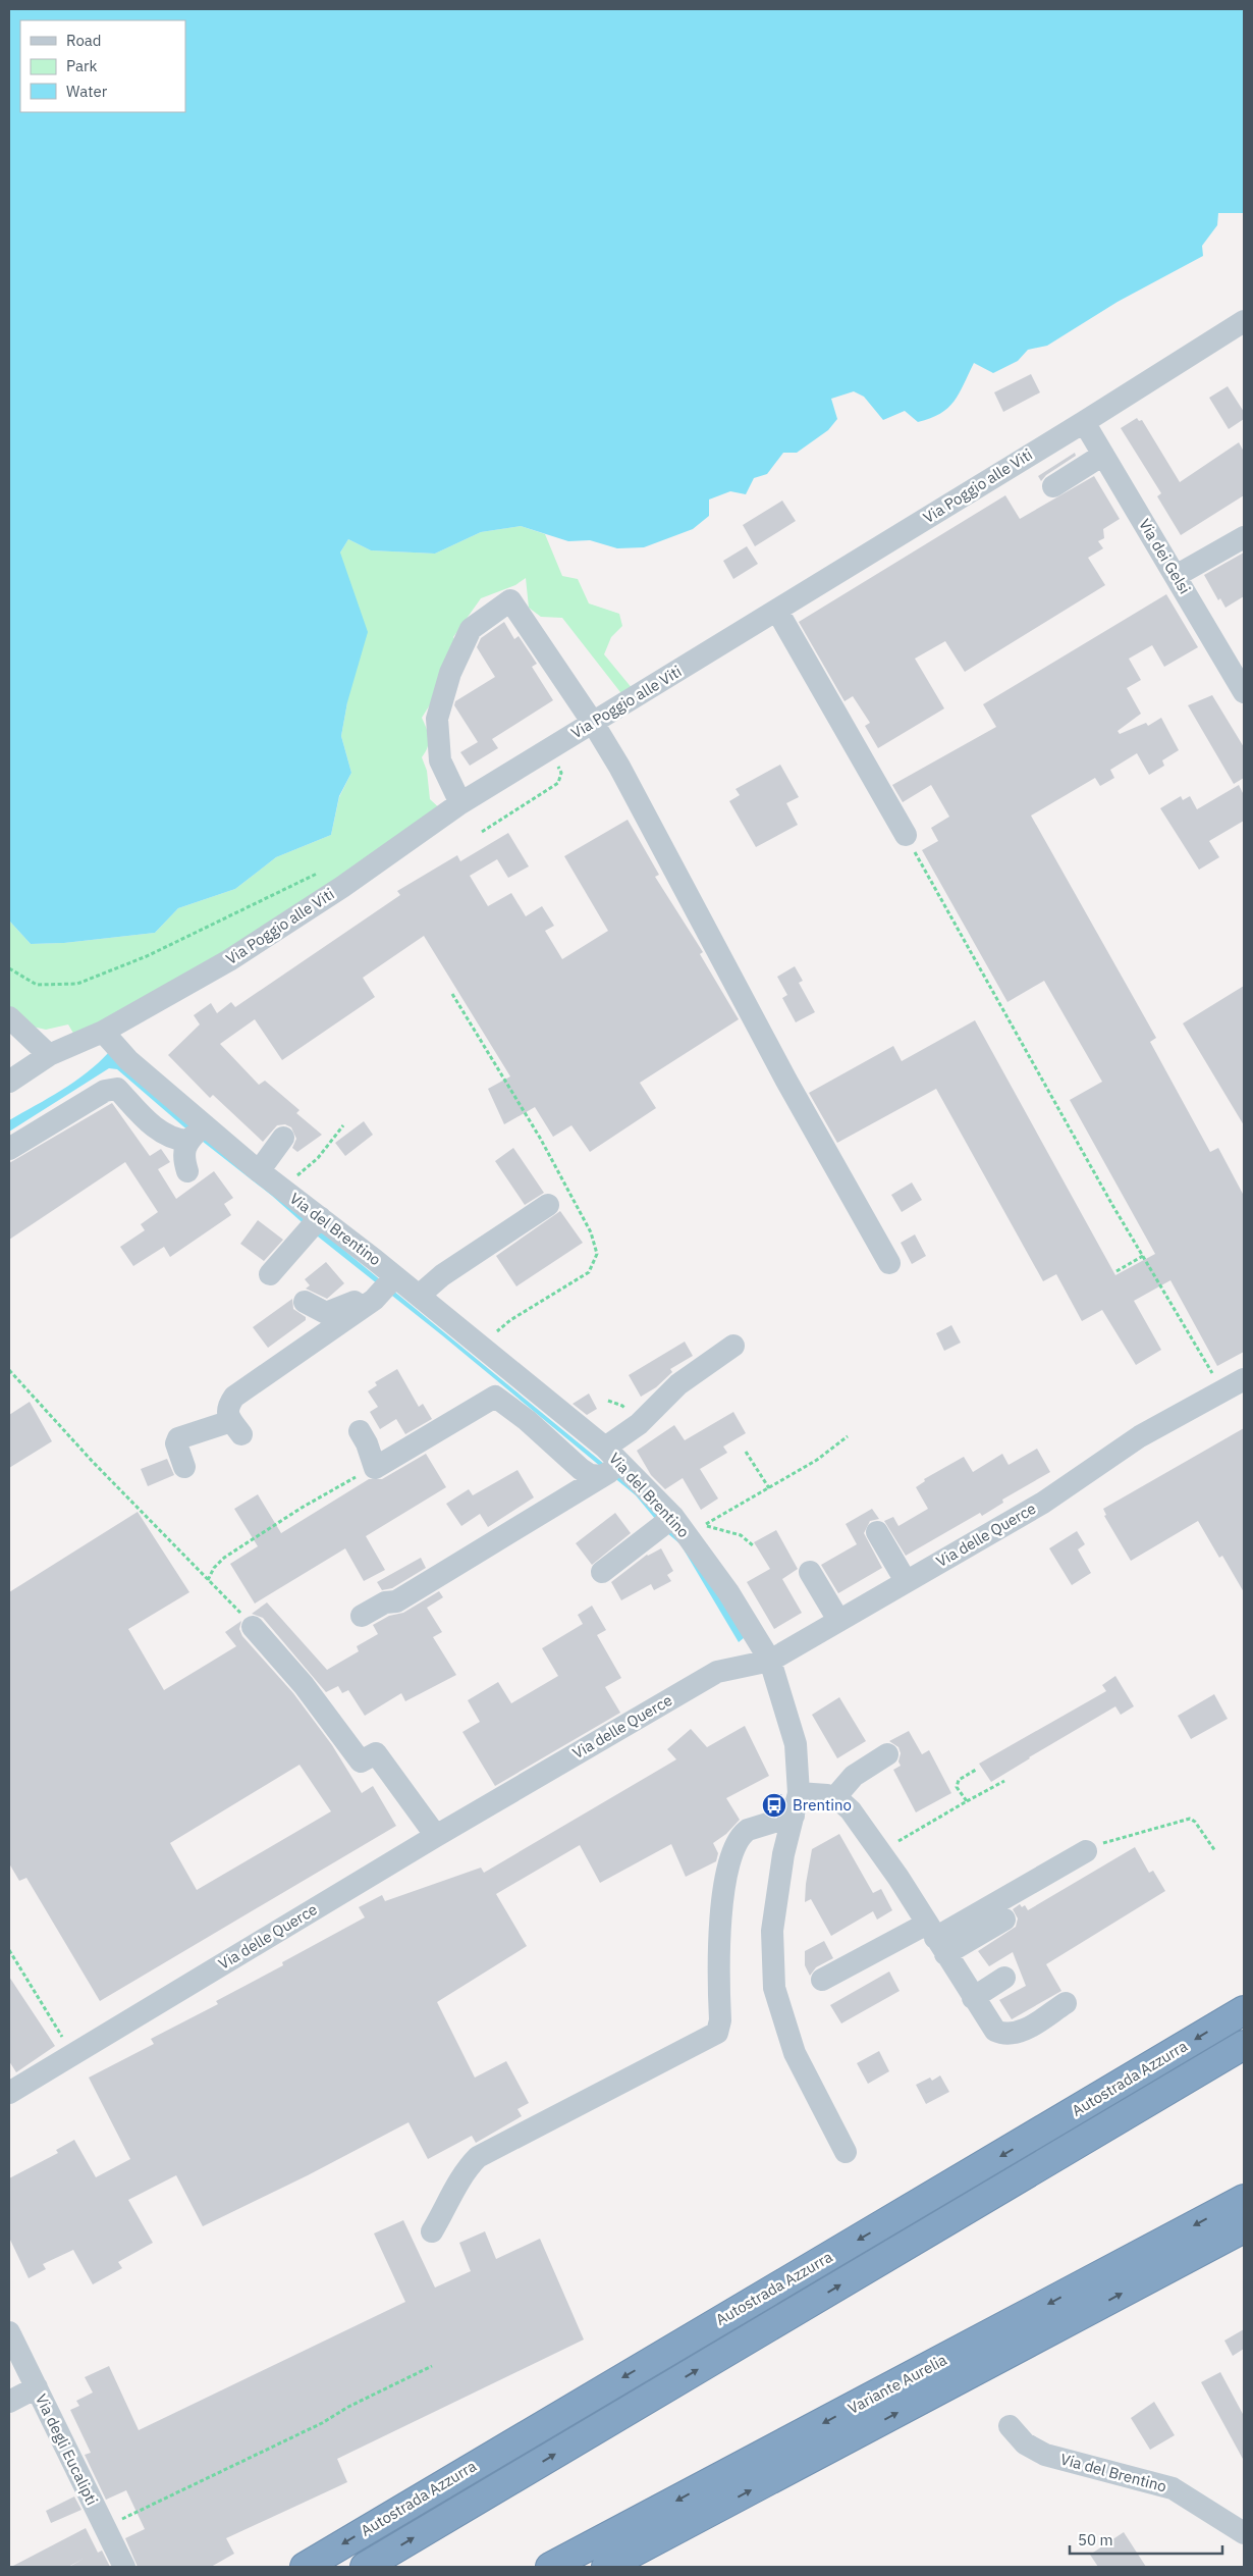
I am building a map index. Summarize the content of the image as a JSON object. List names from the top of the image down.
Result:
{
  "streets": {
    "highway": ["Autostrada Azzurra", "Variante Aurelia"],
    "street": [
      "Via Poggio alle Viti",
      "Via dei Gelsi",
      "Via del Brentino",
      "Via delle Querce",
      "Via degli Eucalipti"
    ]
  },
  "crossings": [
    ["Via Poggio alle Viti", "Via dei Gelsi"],
    ["Via Poggio alle Viti", "Via del Brentino"],
    ["Via del Brentino", "Via delle Querce"]
  ],
  "places": {
    "bus stop": ["Brentino"]
  },
  "legend": ["Road", "Park", "Water"],
  "scale_bar": "50 m"
}
